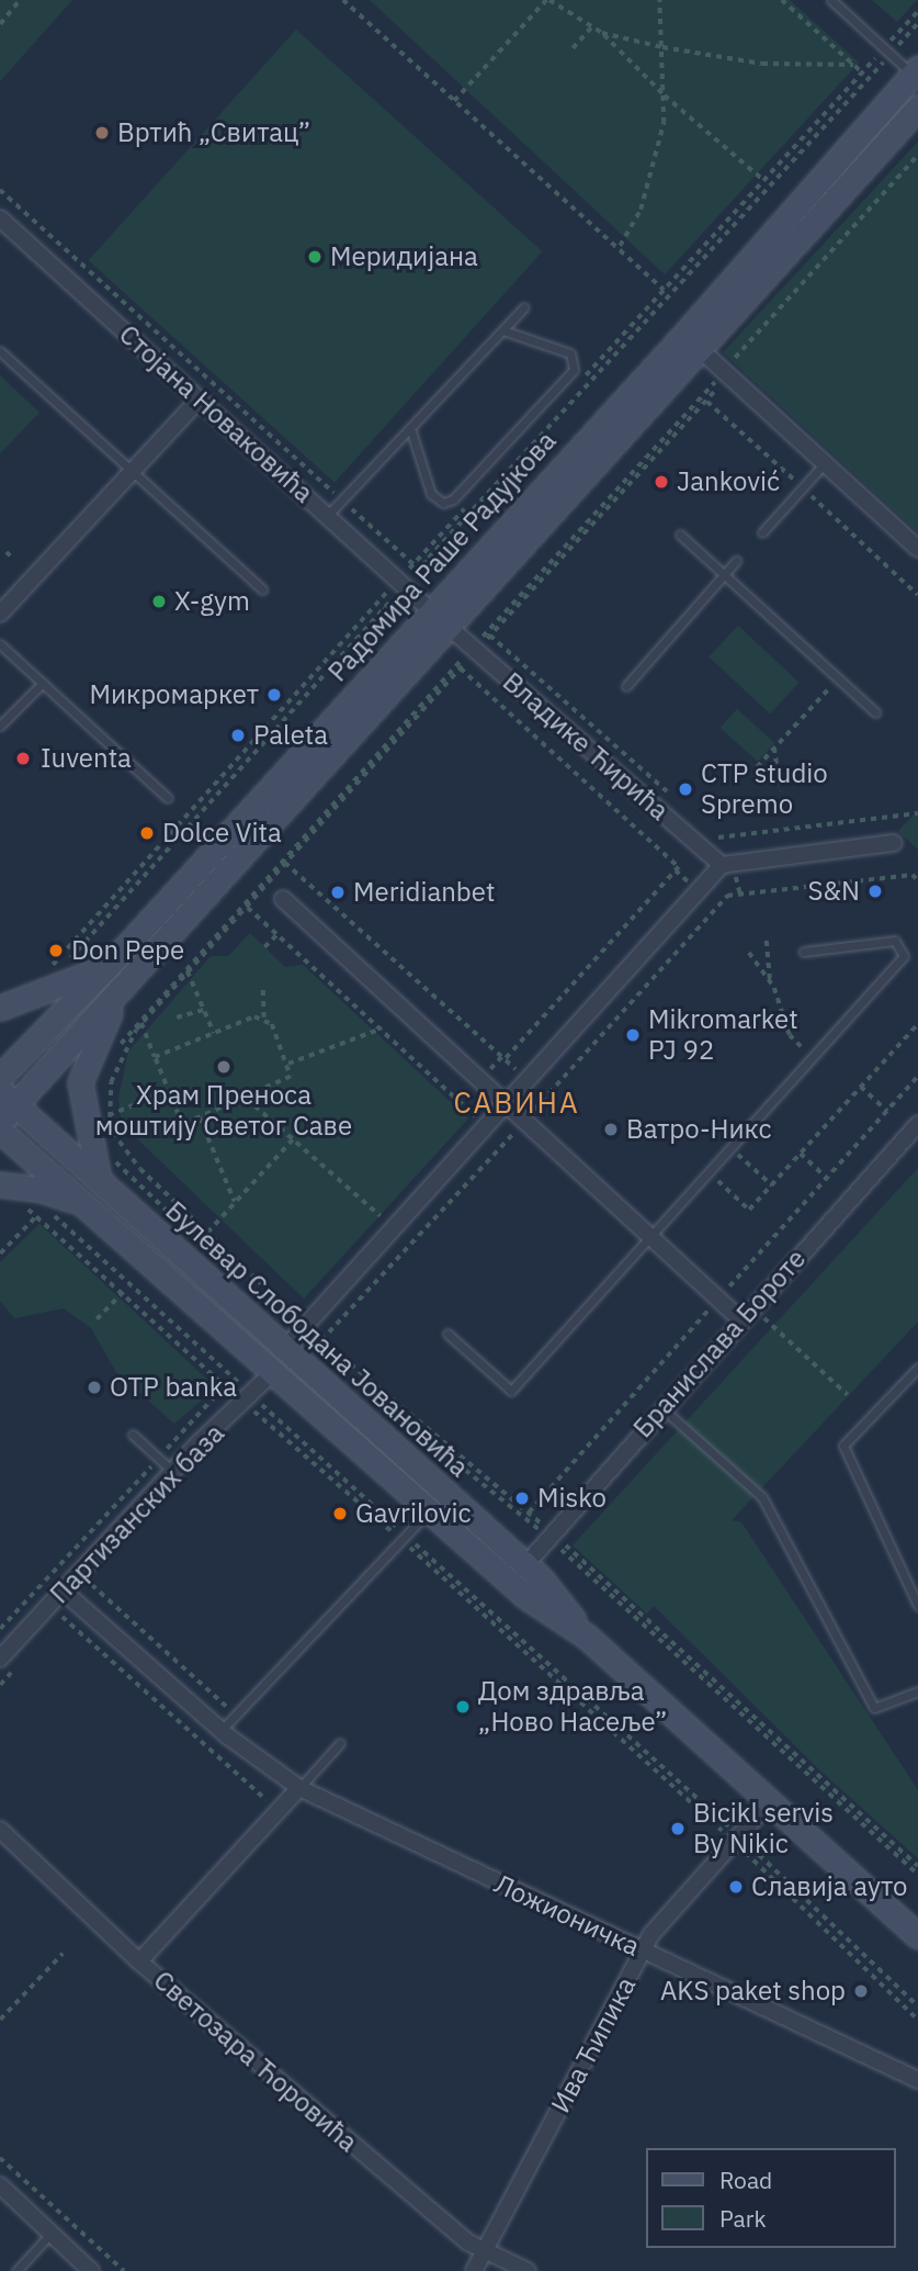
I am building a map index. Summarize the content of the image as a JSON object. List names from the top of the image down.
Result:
{
  "streets": {
    "street": [
      "Стојана Новаковића",
      "Радомира Раше Радујкова",
      "Владике Ћирића",
      "Булевар Слободана Јовановића",
      "Бранислава Бороте",
      "Партизанских база",
      "Ложионичка",
      "Ива Ћипика",
      "Светозара Ћоровића"
    ]
  },
  "crossings": [
    ["Стојана Новаковића", "Радомира Раше Радујкова"],
    ["Стојана Новаковића", "Владике Ћирића"],
    ["Радомира Раше Радујкова", "Владике Ћирића"],
    ["Радомира Раше Радујкова", "Булевар Слободана Јовановића"],
    ["Булевар Слободана Јовановића", "Бранислава Бороте"],
    ["Булевар Слободана Јовановића", "Партизанских база"],
    ["Булевар Слободана Јовановића", "Ива Ћипика"],
    ["Партизанских база", "Ложионичка"],
    ["Ложионичка", "Ива Ћипика"],
    ["Ива Ћипика", "Светозара Ћоровића"]
  ],
  "districts": ["САВИНА"],
  "places": [
    "Вртић „Свитац”",
    "Меридијана",
    "Janković",
    "X-gym",
    "Микромаркет",
    "Paleta",
    "Iuventa",
    "CTP studio Spremo",
    "Dolce Vita",
    "S&N",
    "Meridianbet",
    "Don Pepe",
    "Mikromarket PJ 92",
    "Храм Преноса моштију Светог Саве",
    "Ватро-Никс",
    "OTP banka",
    "Misko",
    "Gavrilovic",
    "Дом здравља „Ново Насеље”",
    "Bicikl servis By Nikic",
    "Славија ауто",
    "AKS paket shop"
  ],
  "legend": ["Road", "Park"]
}
